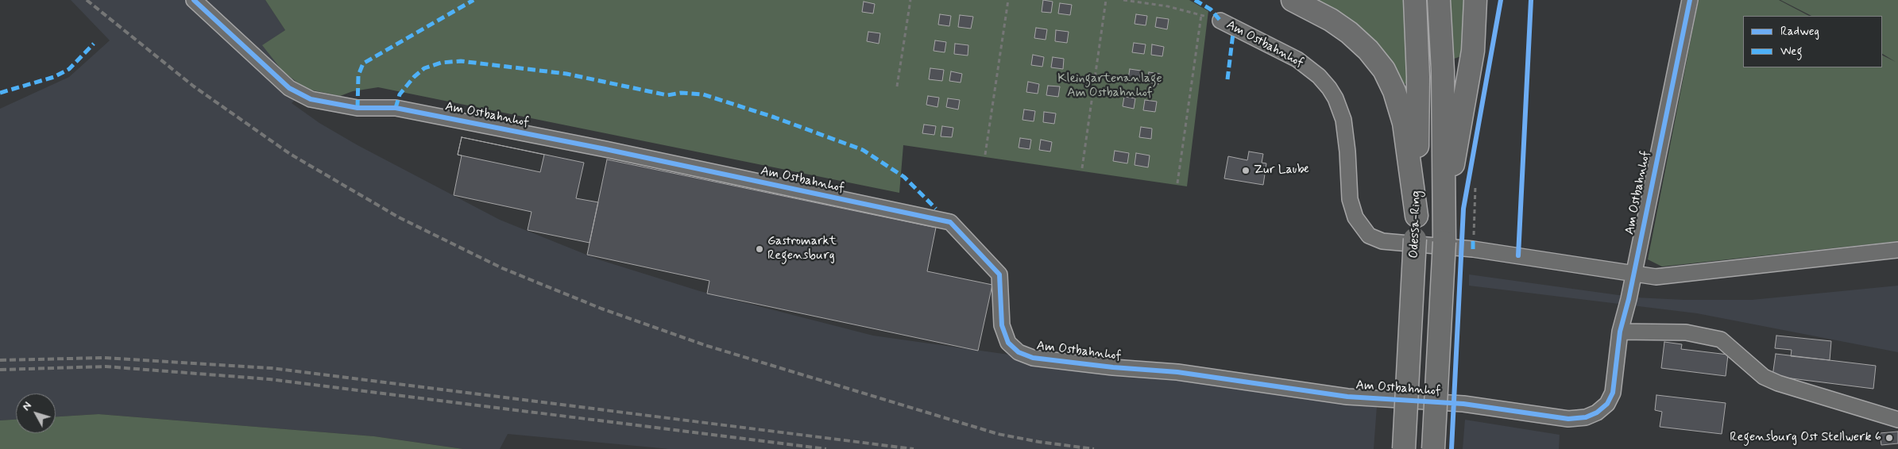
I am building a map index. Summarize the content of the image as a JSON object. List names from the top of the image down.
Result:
{
  "streets": {
    "highway": ["Odessa-Ring"],
    "street": ["Am Ostbahnhof"]
  },
  "parks": ["Kleingartenanlage Am Ostbahnhof"],
  "places": ["Zur Laube", "Gastromarkt Regensburg", "Regensburg Ost Stellwerk 6"],
  "legend": ["Radweg", "Weg"],
  "north": "top left"
}
